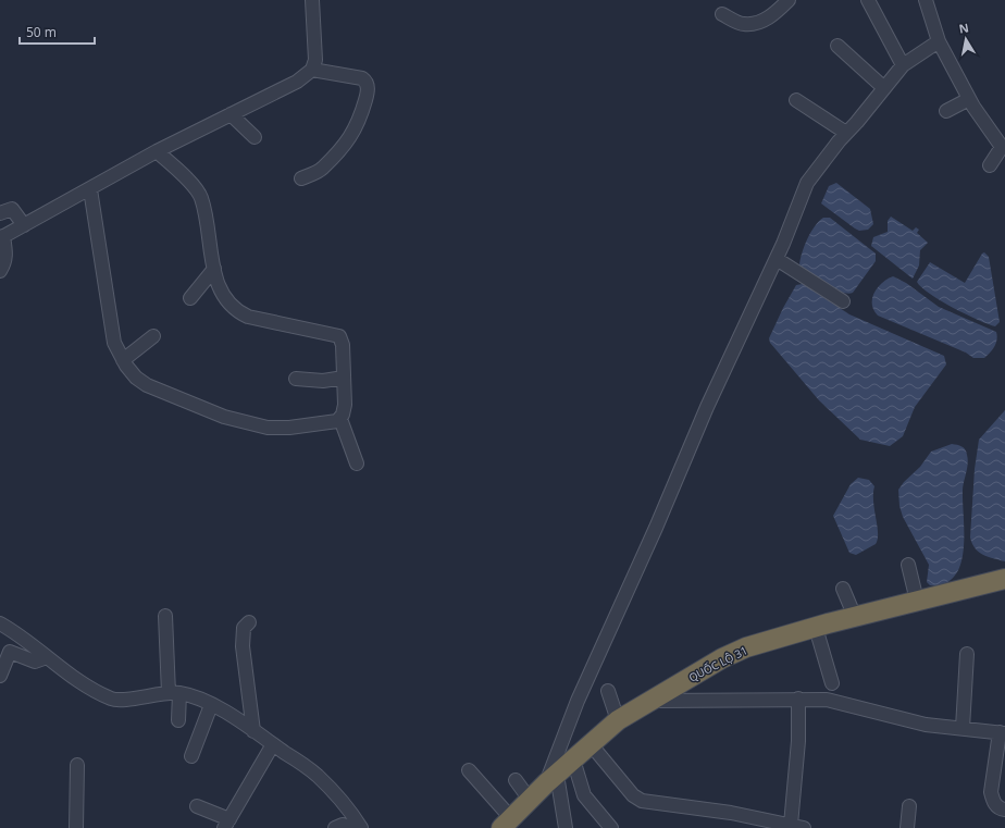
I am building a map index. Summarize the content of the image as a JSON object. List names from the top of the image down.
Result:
{
  "streets": {
    "highway": ["QUỐC LỘ 31"]
  },
  "scale_bar": "50 m",
  "north": "top"
}
